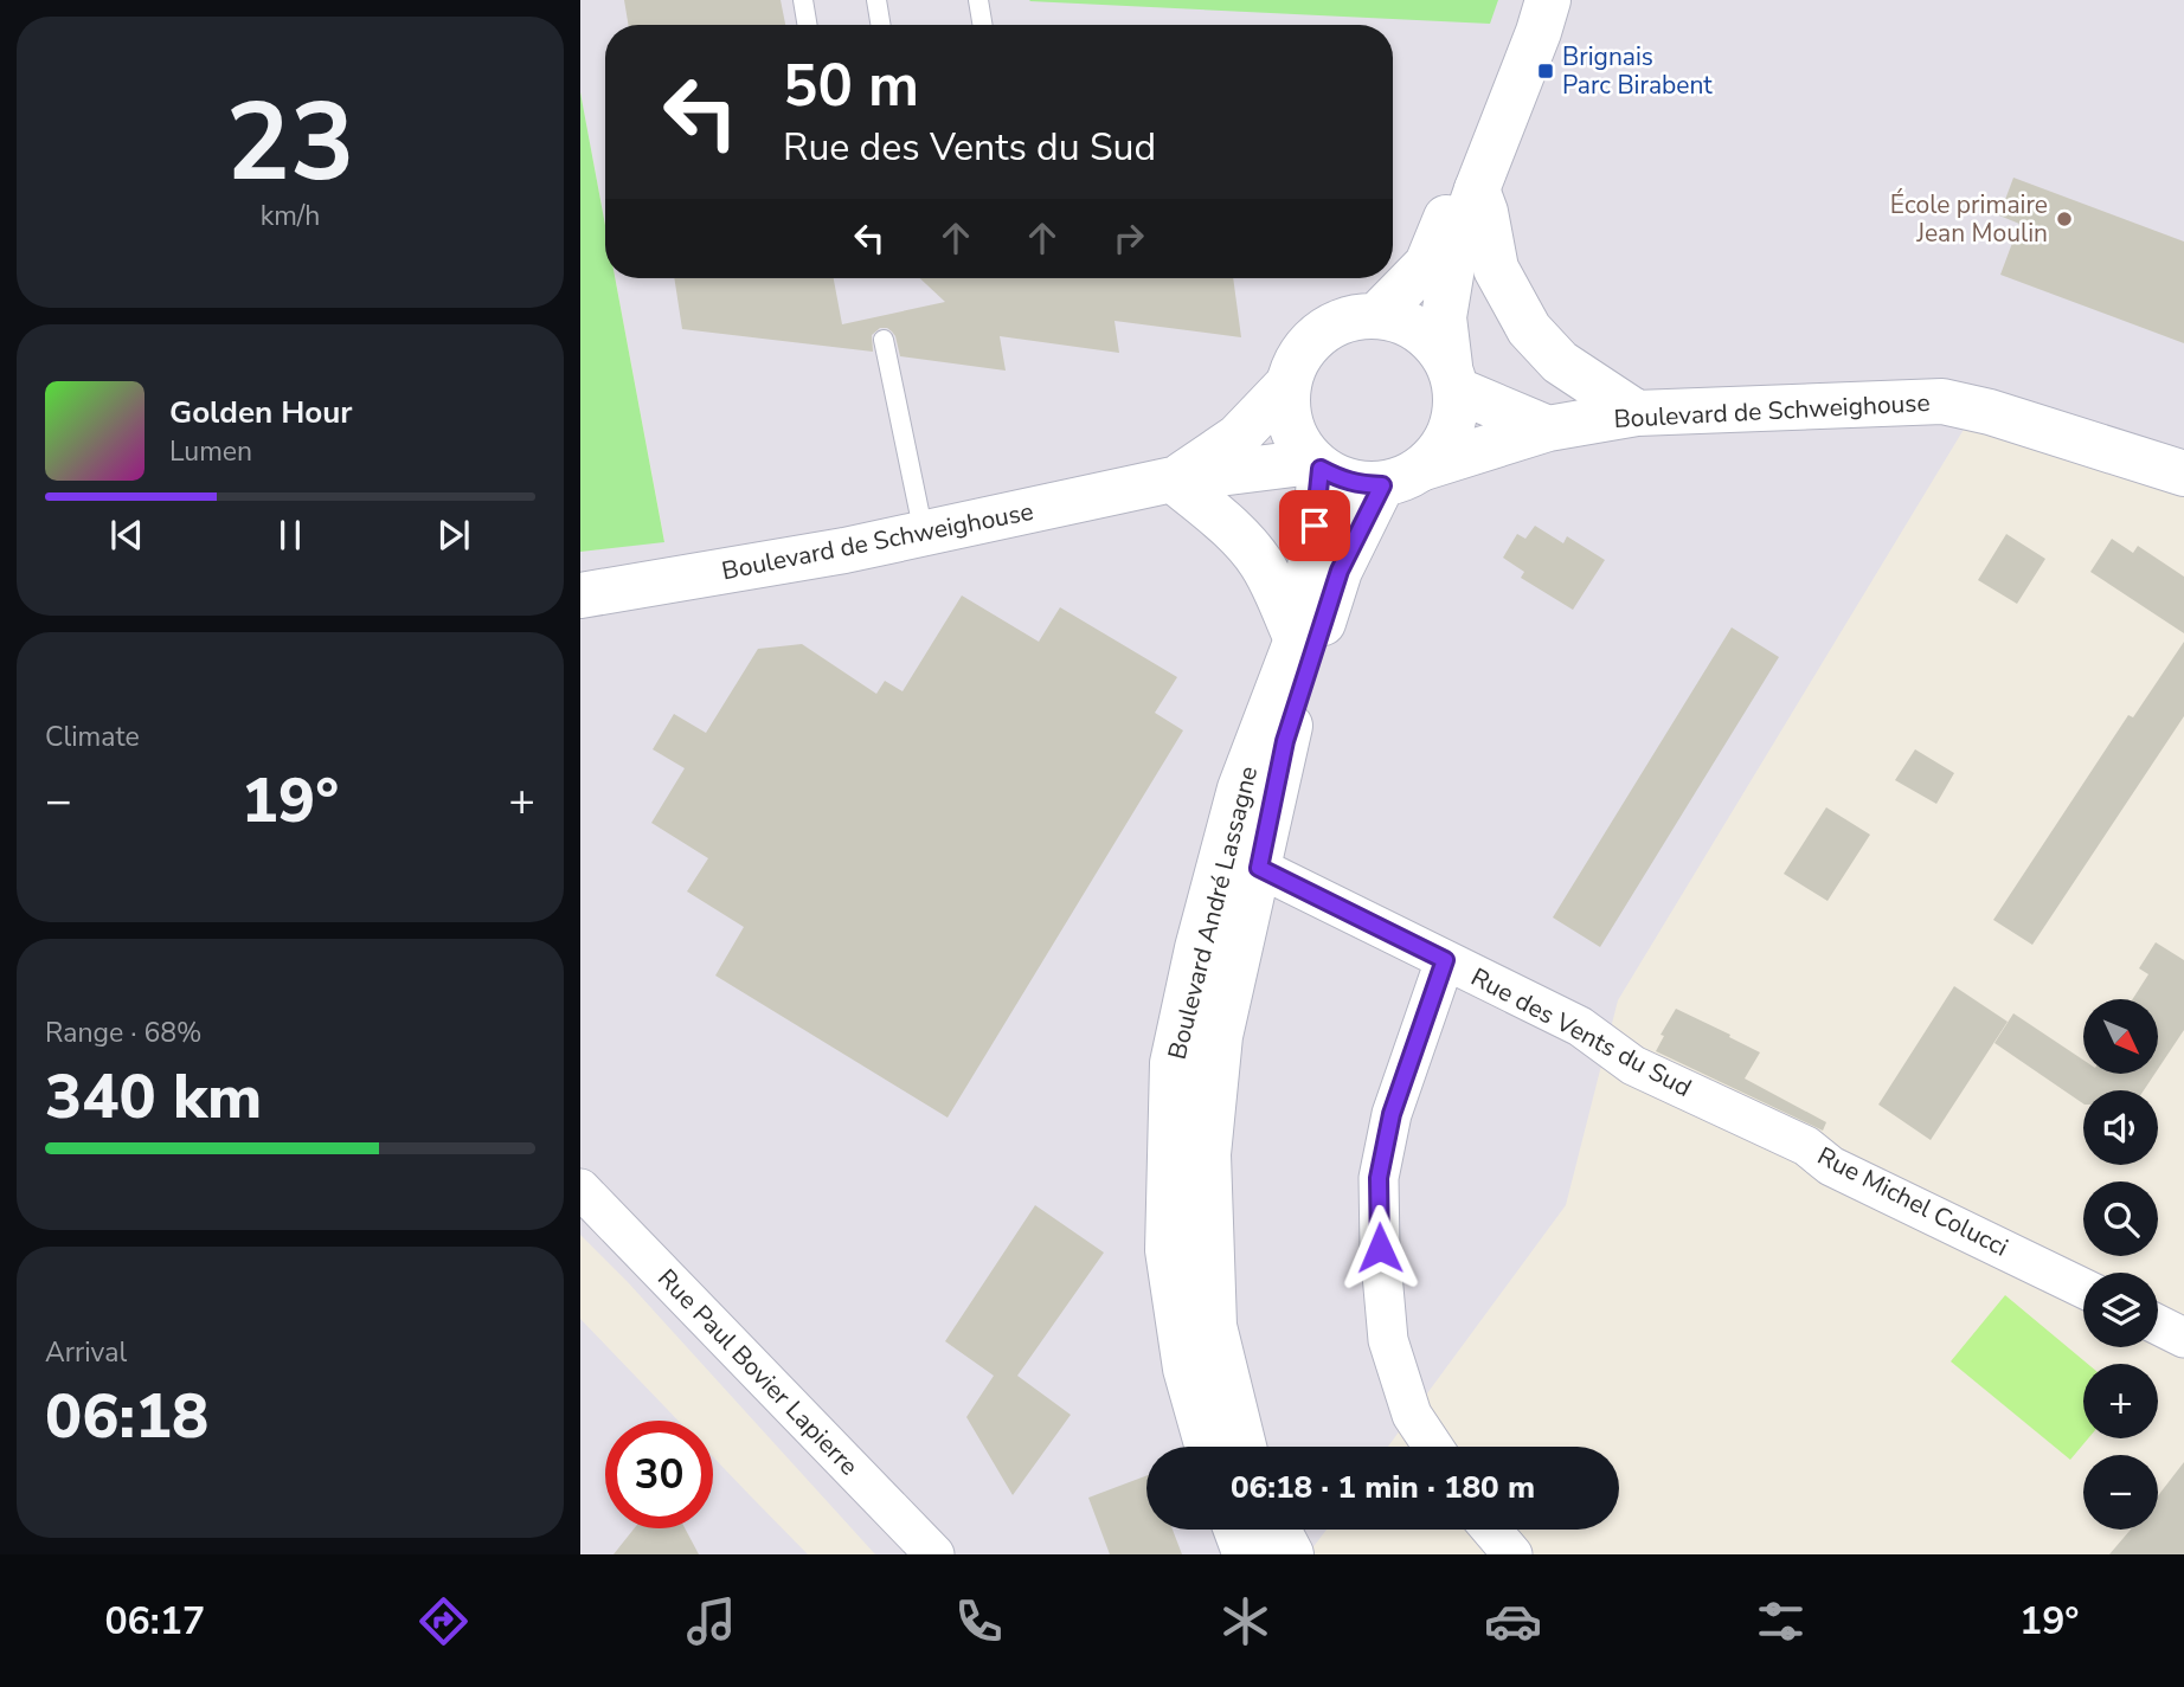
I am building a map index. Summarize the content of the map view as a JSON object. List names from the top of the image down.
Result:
{
  "streets": {
    "main road": ["Boulevard de Schweighouse", "Boulevard André Lassagne"],
    "street": ["Rue des Vents du Sud", "Rue Michel Colucci", "Rue Paul Bovier Lapierre"]
  },
  "crossings": [
    ["Boulevard de Schweighouse", "Boulevard André Lassagne"],
    ["Rue des Vents du Sud", "Rue Michel Colucci"]
  ],
  "places": {
    "transit": ["Brignais Parc Birabent"],
    "other": ["École primaire Jean Moulin"]
  },
  "north": "bottom right",
  "page": {
    "tile": [
      ["23", "km/h"],
      "Climate",
      ["Range · 68%", "340 km"],
      ["Arrival", "06:18"]
    ],
    "turn": ["50 m", "Rue des Vents du Sud"],
    "song": ["Golden Hour", "Lumen"],
    "heat": ["−", "19°", "+"],
    "map_buttons": ["+", "−"],
    "limit": "30",
    "trip": "06:18 · 1 min · 180 m",
    "tabs": ["06:17", "19°"]
  }
}
